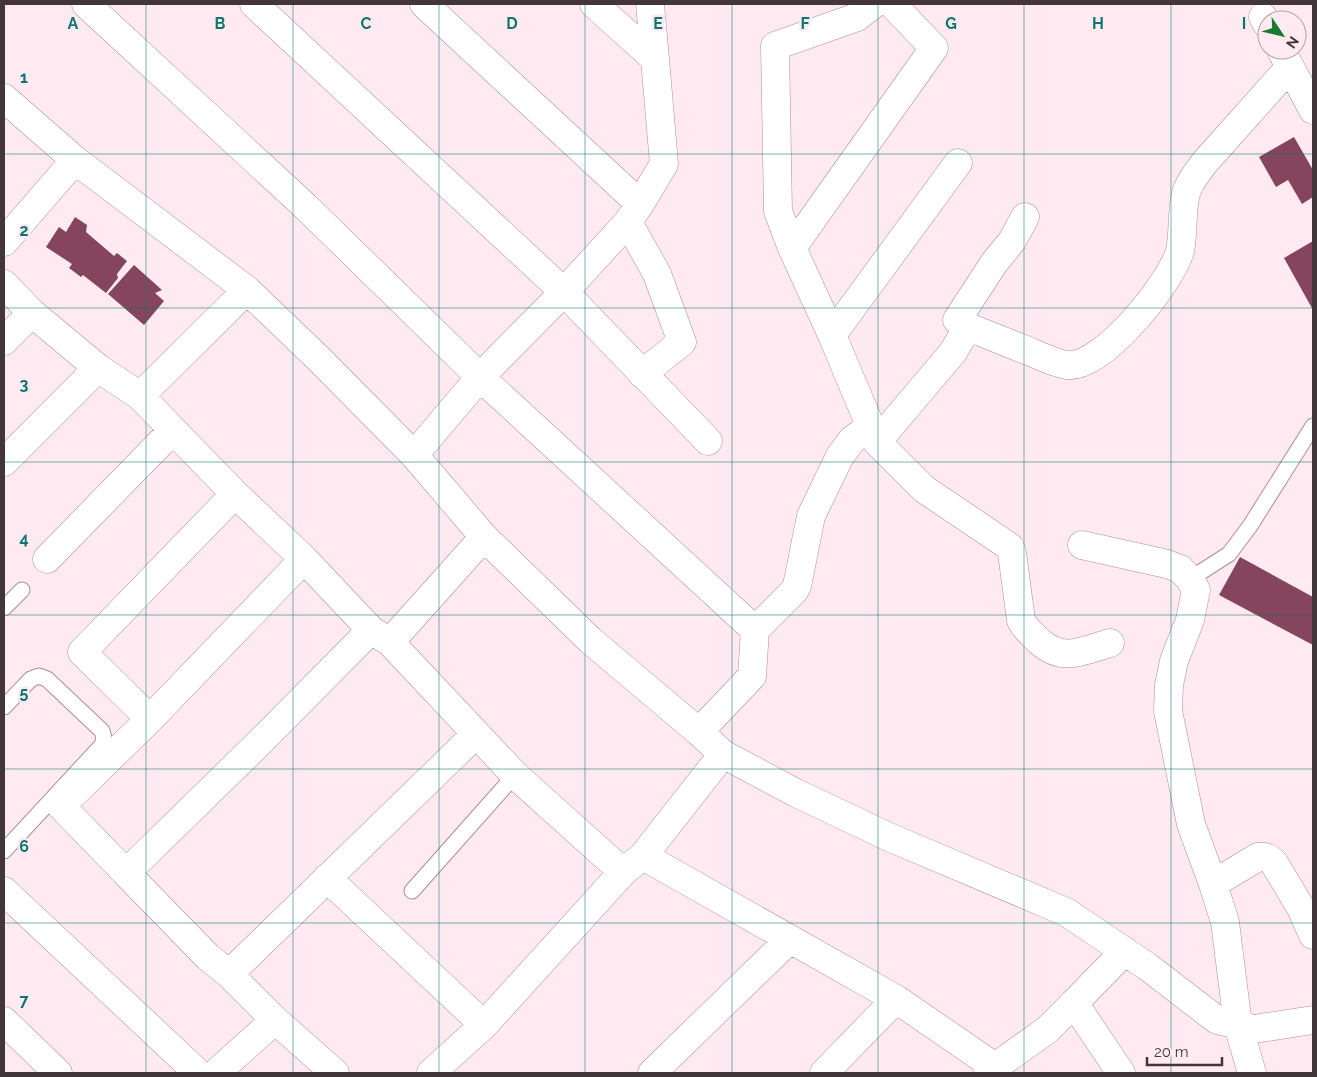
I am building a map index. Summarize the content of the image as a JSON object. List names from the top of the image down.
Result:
{
  "scale_bar": "20 m",
  "north": "bottom right",
  "grid": {
    "columns": [
      "A",
      "B",
      "C",
      "D",
      "E",
      "F",
      "G",
      "H",
      "I"
    ],
    "rows": [
      "1",
      "2",
      "3",
      "4",
      "5",
      "6",
      "7"
    ]
  }
}
